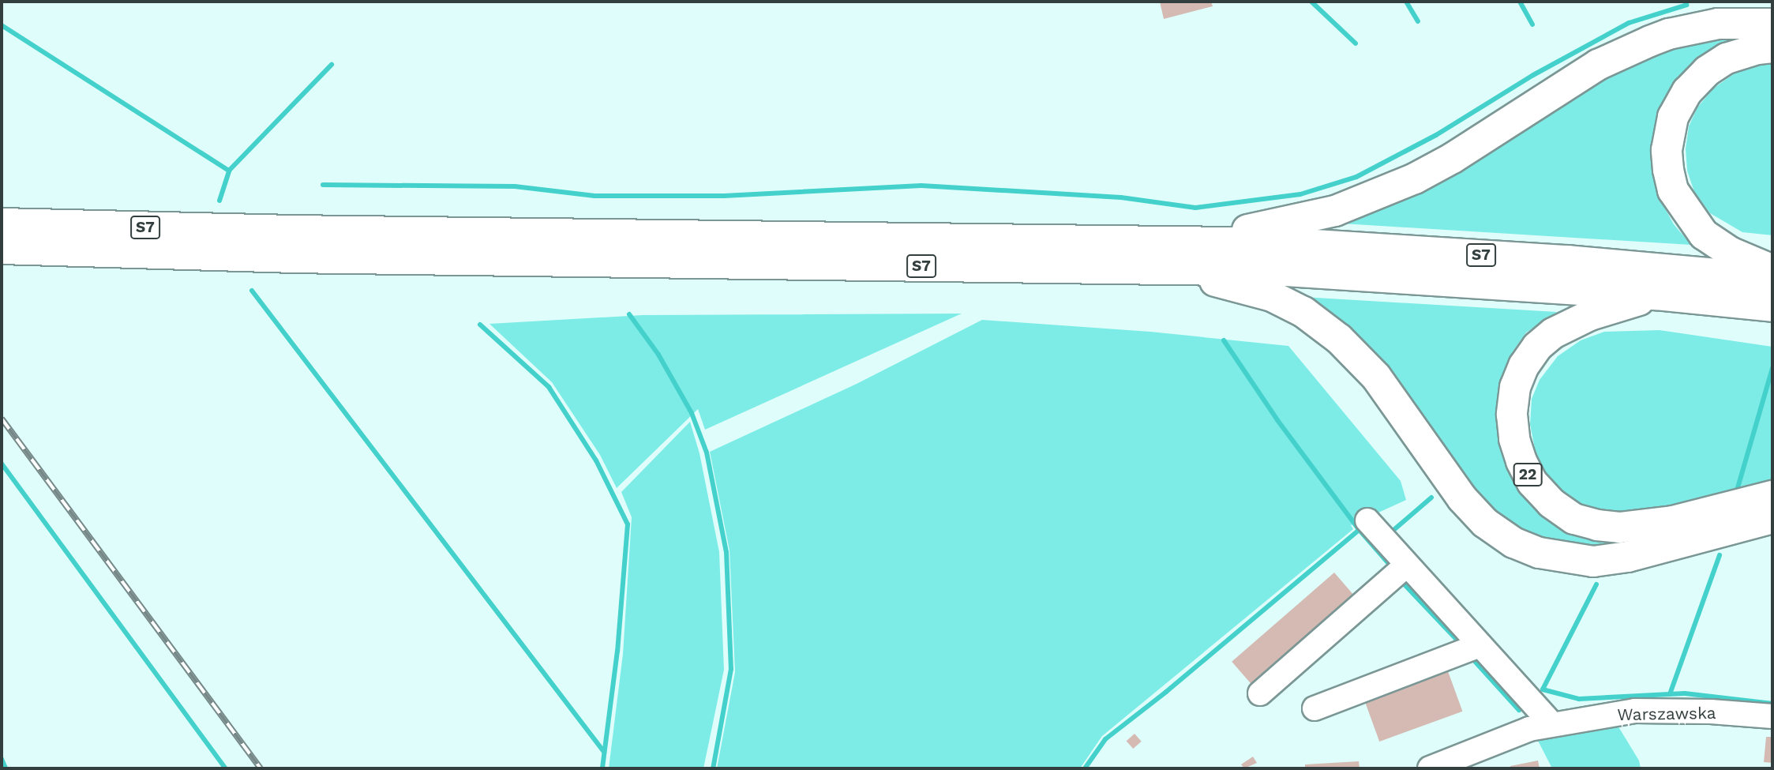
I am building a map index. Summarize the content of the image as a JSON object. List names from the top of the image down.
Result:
{
  "streets": {
    "highway": ["S7", "22"],
    "lane": ["Warszawska"]
  },
  "crossings": [
    ["S7", "22"]
  ]
}
